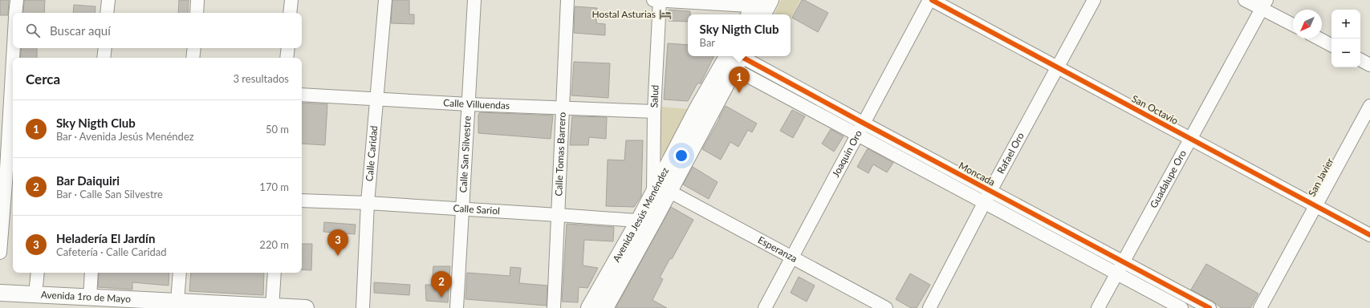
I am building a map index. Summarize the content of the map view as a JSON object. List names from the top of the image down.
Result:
{
  "streets": {
    "main road": ["Avenida Jesús Menéndez", "Avenida 1ro de Mayo"],
    "street": [
      "Salud",
      "Calle Villuendas",
      "San Octavio",
      "Rafael Oro",
      "Calle Caridad",
      "Calle San Silvestre",
      "Calle Tomas Barrero",
      "Joaquín Oro",
      "Moncada",
      "San Javier",
      "Guadalupe Oro",
      "Calle Sariol",
      "Esperanza"
    ]
  },
  "crossings": [
    ["Salud", "Calle Villuendas"],
    ["Salud", "Avenida Jesús Menéndez"],
    ["Calle Villuendas", "Calle Caridad"],
    ["Calle Villuendas", "Calle San Silvestre"],
    ["Calle Villuendas", "Calle Tomas Barrero"],
    ["San Octavio", "Rafael Oro"],
    ["San Octavio", "San Javier"],
    ["San Octavio", "Guadalupe Oro"],
    ["Rafael Oro", "Moncada"],
    ["Calle Caridad", "Calle Sariol"],
    ["Calle San Silvestre", "Calle Sariol"],
    ["Calle Tomas Barrero", "Calle Sariol"],
    ["Joaquín Oro", "Moncada"],
    ["Joaquín Oro", "Esperanza"],
    ["Moncada", "Guadalupe Oro"],
    ["Moncada", "Avenida Jesús Menéndez"],
    ["Calle Sariol", "Avenida Jesús Menéndez"],
    ["Avenida Jesús Menéndez", "Esperanza"]
  ],
  "places": {
    "hotel": ["Hostal Asturias"]
  },
  "north": "bottom left",
  "page": {
    "map_buttons": ["+", "−"],
    "search": "Buscar aquí",
    "popup": ["Sky Nigth Club", "Bar"],
    "heading": ["Cerca", "3 resultados"],
    "pins": ["1", "3", "2"],
    "list": [
      {
        "mark": "1",
        "name": "Sky Nigth Club",
        "note": "Bar · Avenida Jesús Menéndez",
        "value": "50 m"
      },
      {
        "mark": "2",
        "name": "Bar Daiquiri",
        "note": "Bar · Calle San Silvestre",
        "value": "170 m"
      },
      {
        "mark": "3",
        "name": "Heladería El Jardín",
        "note": "Cafetería · Calle Caridad",
        "value": "220 m"
      }
    ]
  }
}
